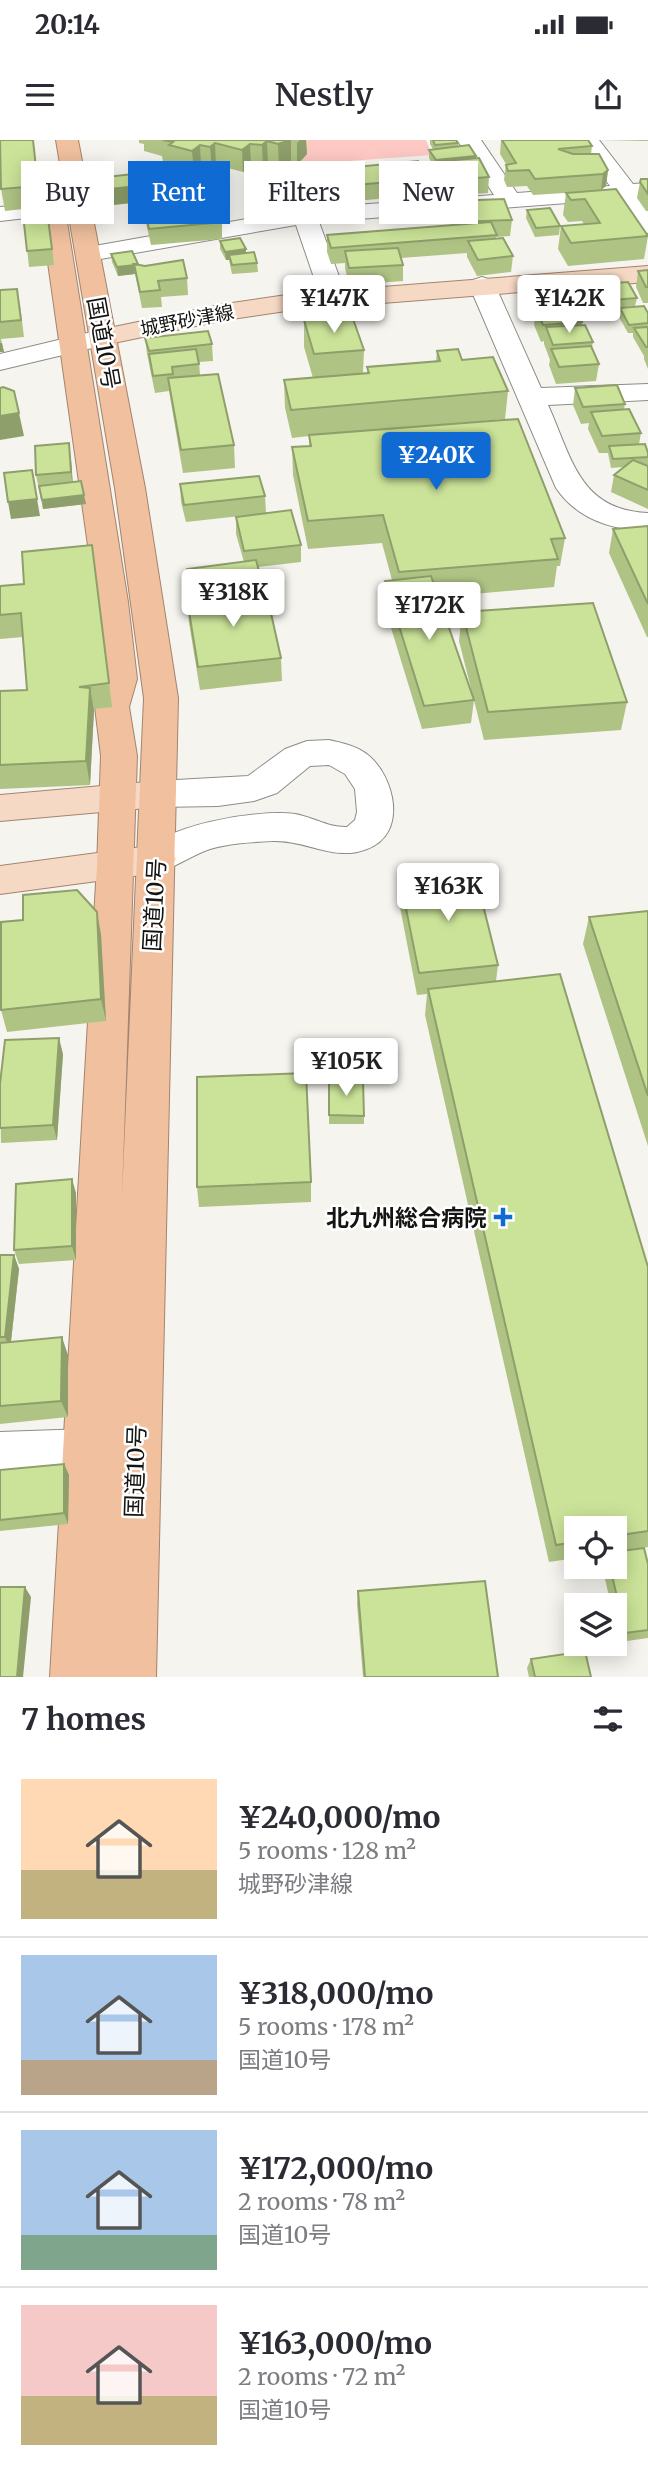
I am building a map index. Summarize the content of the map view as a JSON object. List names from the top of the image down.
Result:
{
  "streets": {
    "highway": ["国道10号"],
    "main road": ["城野砂津線"]
  },
  "crossings": [
    ["城野砂津線", "国道10号"]
  ],
  "places": {
    "health": ["北九州総合病院"]
  },
  "page": {
    "status": "20:14",
    "header": "Nestly",
    "chip": [
      "Buy",
      "Rent",
      "Filters",
      "New"
    ],
    "price": [
      "¥147K",
      "¥142K",
      "¥240K",
      "¥318K",
      "¥172K",
      "¥163K",
      "¥105K"
    ],
    "heading": "7 homes",
    "list": [
      {
        "name": "¥240,000/mo",
        "note": "5 rooms · 128 m² · 城野砂津線"
      },
      {
        "name": "¥318,000/mo",
        "note": "5 rooms · 178 m² · 国道10号"
      },
      {
        "name": "¥172,000/mo",
        "note": "2 rooms · 78 m² · 国道10号"
      },
      {
        "name": "¥163,000/mo",
        "note": "2 rooms · 72 m² · 国道10号"
      }
    ]
  }
}
